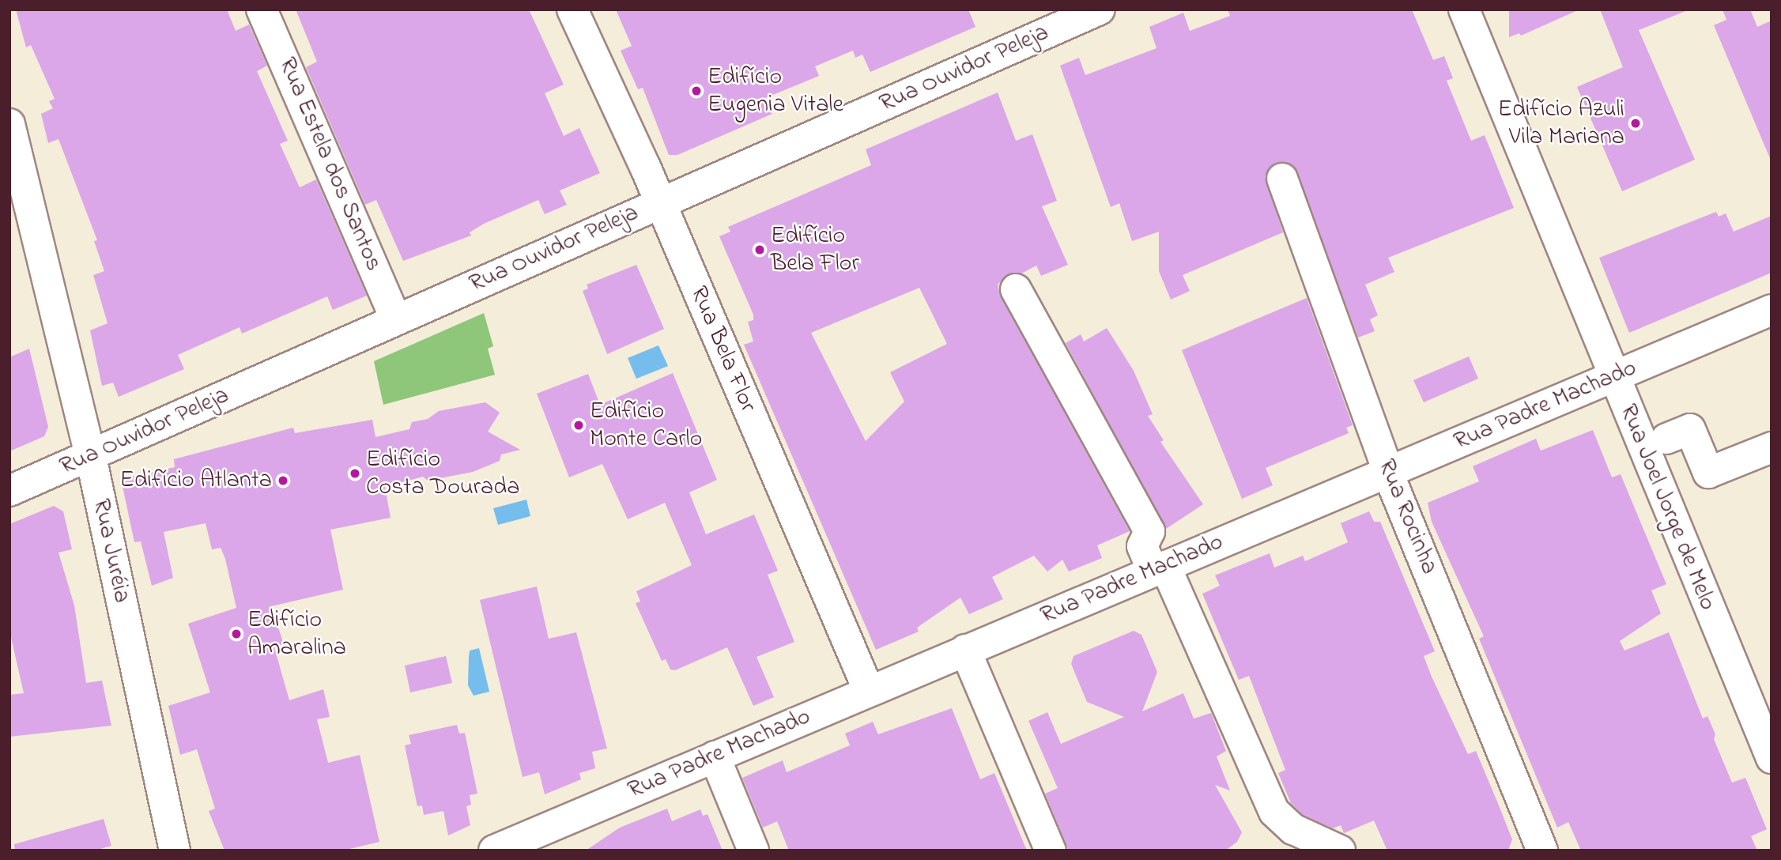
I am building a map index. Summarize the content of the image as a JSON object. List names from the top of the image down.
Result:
{
  "streets": {
    "street": [
      "Rua Ouvidor Peleja",
      "Rua Estela dos Santos",
      "Rua Bela Flor",
      "Rua Padre Machado",
      "Rua Joel Jorge de Melo",
      "Rua Rocinha",
      "Rua Juréia"
    ]
  },
  "crossings": [
    ["Rua Ouvidor Peleja", "Rua Estela dos Santos"],
    ["Rua Ouvidor Peleja", "Rua Bela Flor"],
    ["Rua Ouvidor Peleja", "Rua Juréia"],
    ["Rua Bela Flor", "Rua Padre Machado"],
    ["Rua Padre Machado", "Rua Joel Jorge de Melo"],
    ["Rua Padre Machado", "Rua Rocinha"]
  ],
  "places": [
    "Edifício Eugenia Vitale",
    "Edifício Azuli Vila Mariana",
    "Edifício Bela Flor",
    "Edifício Monte Carlo",
    "Edifício Costa Dourada",
    "Edifício Atlanta",
    "Edifício Amaralina"
  ]
}
